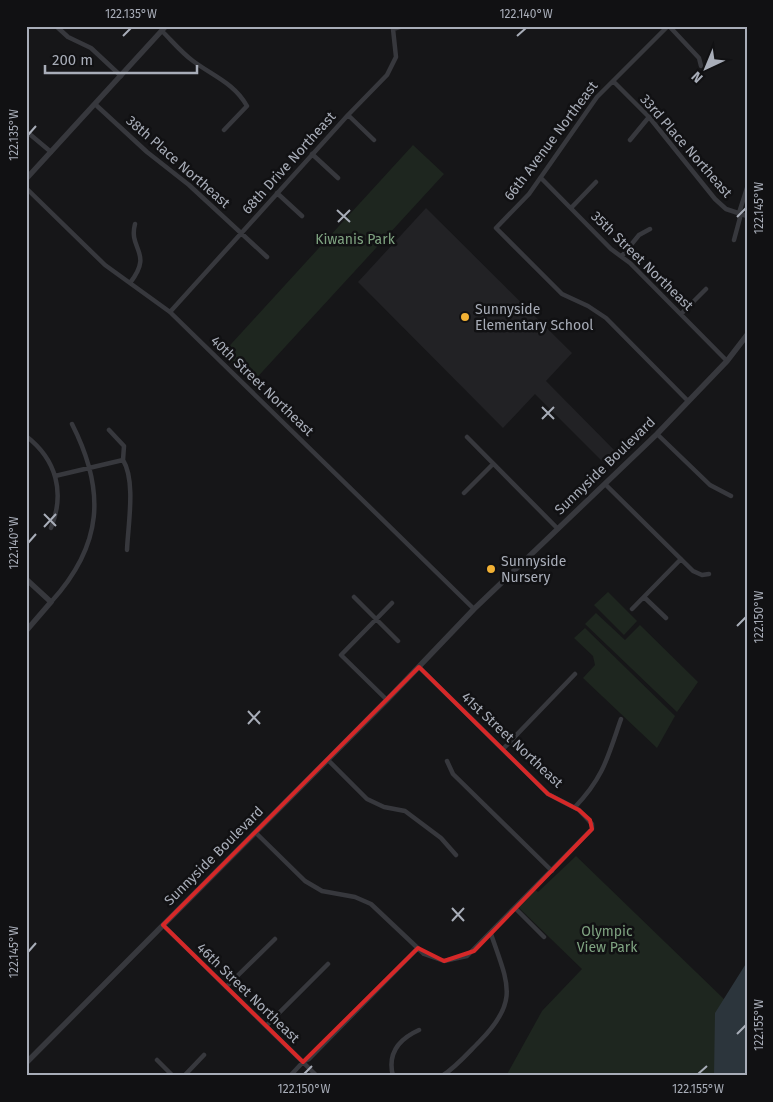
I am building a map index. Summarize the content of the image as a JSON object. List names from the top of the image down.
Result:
{
  "streets": {
    "street": [
      "66th Avenue Northeast",
      "33rd Place Northeast",
      "38th Place Northeast",
      "68th Drive Northeast",
      "35th Street Northeast",
      "40th Street Northeast",
      "Sunnyside Boulevard",
      "41st Street Northeast",
      "46th Street Northeast"
    ]
  },
  "crossings": [
    ["66th Avenue Northeast", "33rd Place Northeast"],
    ["66th Avenue Northeast", "35th Street Northeast"],
    ["66th Avenue Northeast", "Sunnyside Boulevard"],
    ["38th Place Northeast", "68th Drive Northeast"],
    ["68th Drive Northeast", "40th Street Northeast"],
    ["35th Street Northeast", "Sunnyside Boulevard"],
    ["40th Street Northeast", "Sunnyside Boulevard"],
    ["Sunnyside Boulevard", "41st Street Northeast"],
    ["Sunnyside Boulevard", "46th Street Northeast"]
  ],
  "parks": ["Kiwanis Park", "Olympic View Park"],
  "places": ["Sunnyside Elementary School", "Sunnyside Nursery"],
  "scale_bar": "200 m",
  "north": "bottom left",
  "coordinates": [
    "122.135°W",
    "122.140°W",
    "122.145°W",
    "122.150°W",
    "122.155°W"
  ]
}
